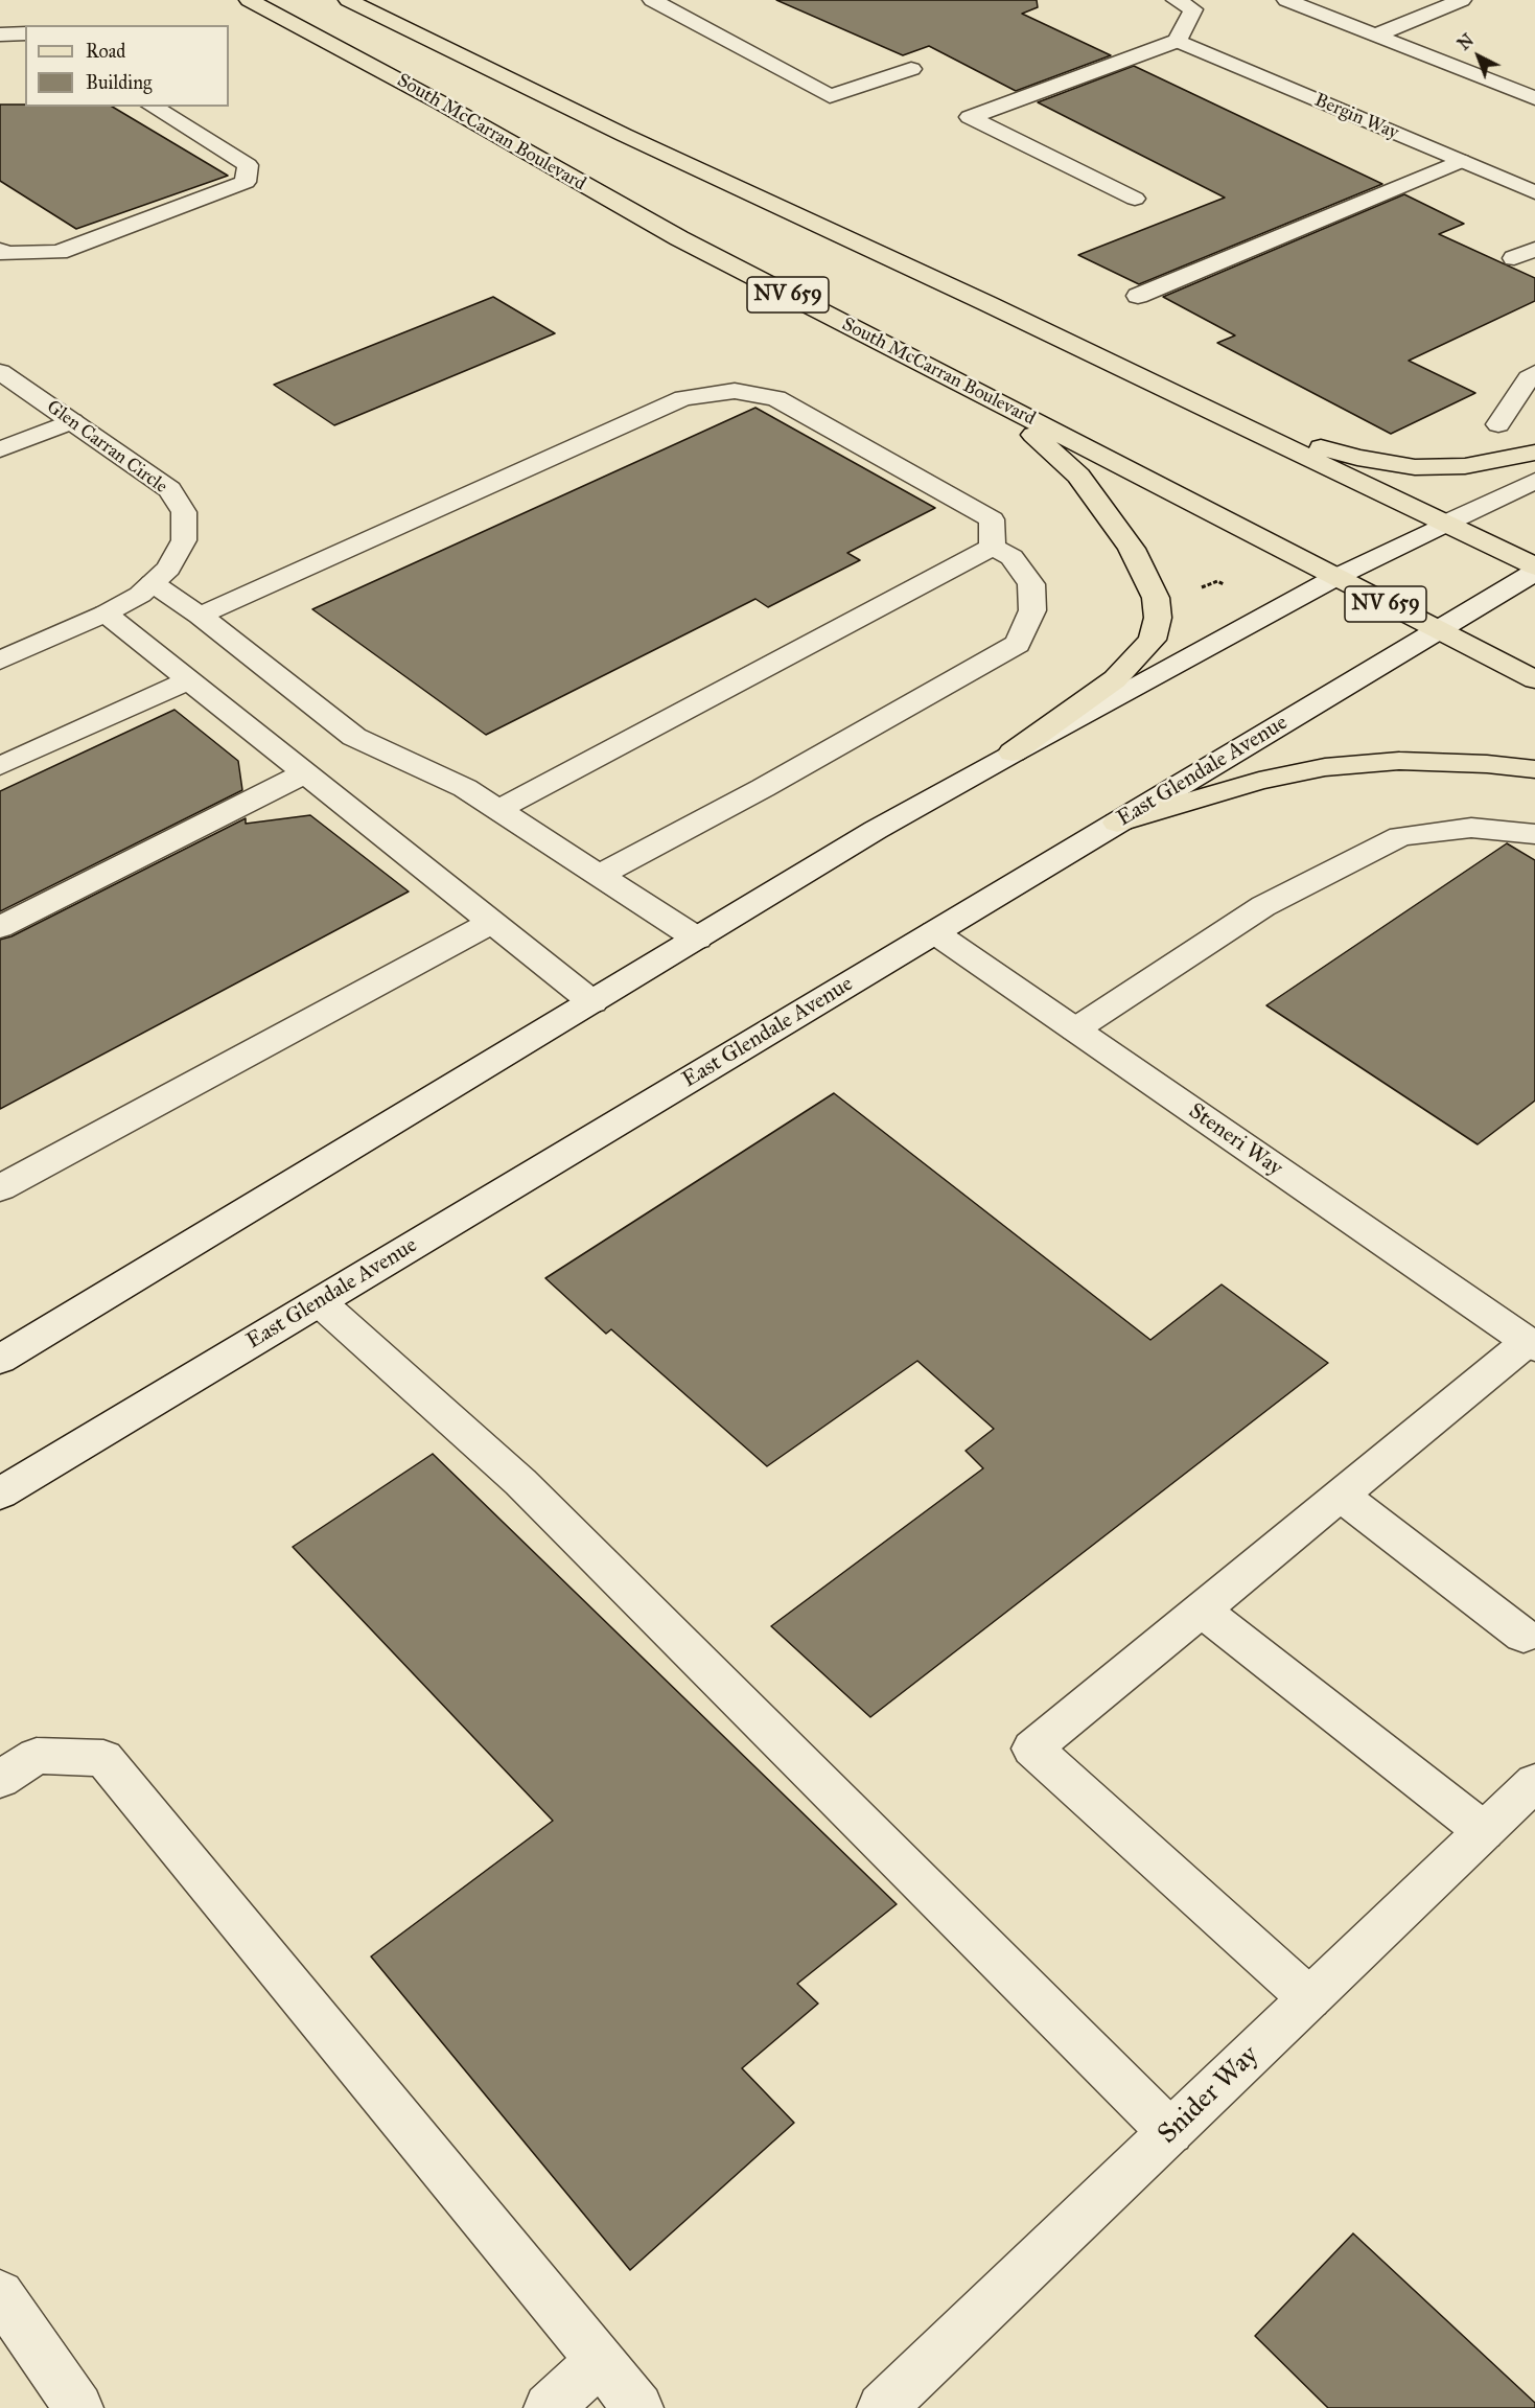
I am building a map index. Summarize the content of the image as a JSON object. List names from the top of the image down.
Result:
{
  "streets": {
    "main road": [
      "Bergin Way",
      "South McCarran Boulevard",
      "NV 659",
      "Glen Carran Circle",
      "East Glendale Avenue",
      "Steneri Way",
      "Snider Way"
    ]
  },
  "crossings": [
    ["South McCarran Boulevard", "East Glendale Avenue"],
    ["East Glendale Avenue", "Steneri Way"]
  ],
  "legend": ["Road", "Building"],
  "north": "top left"
}
